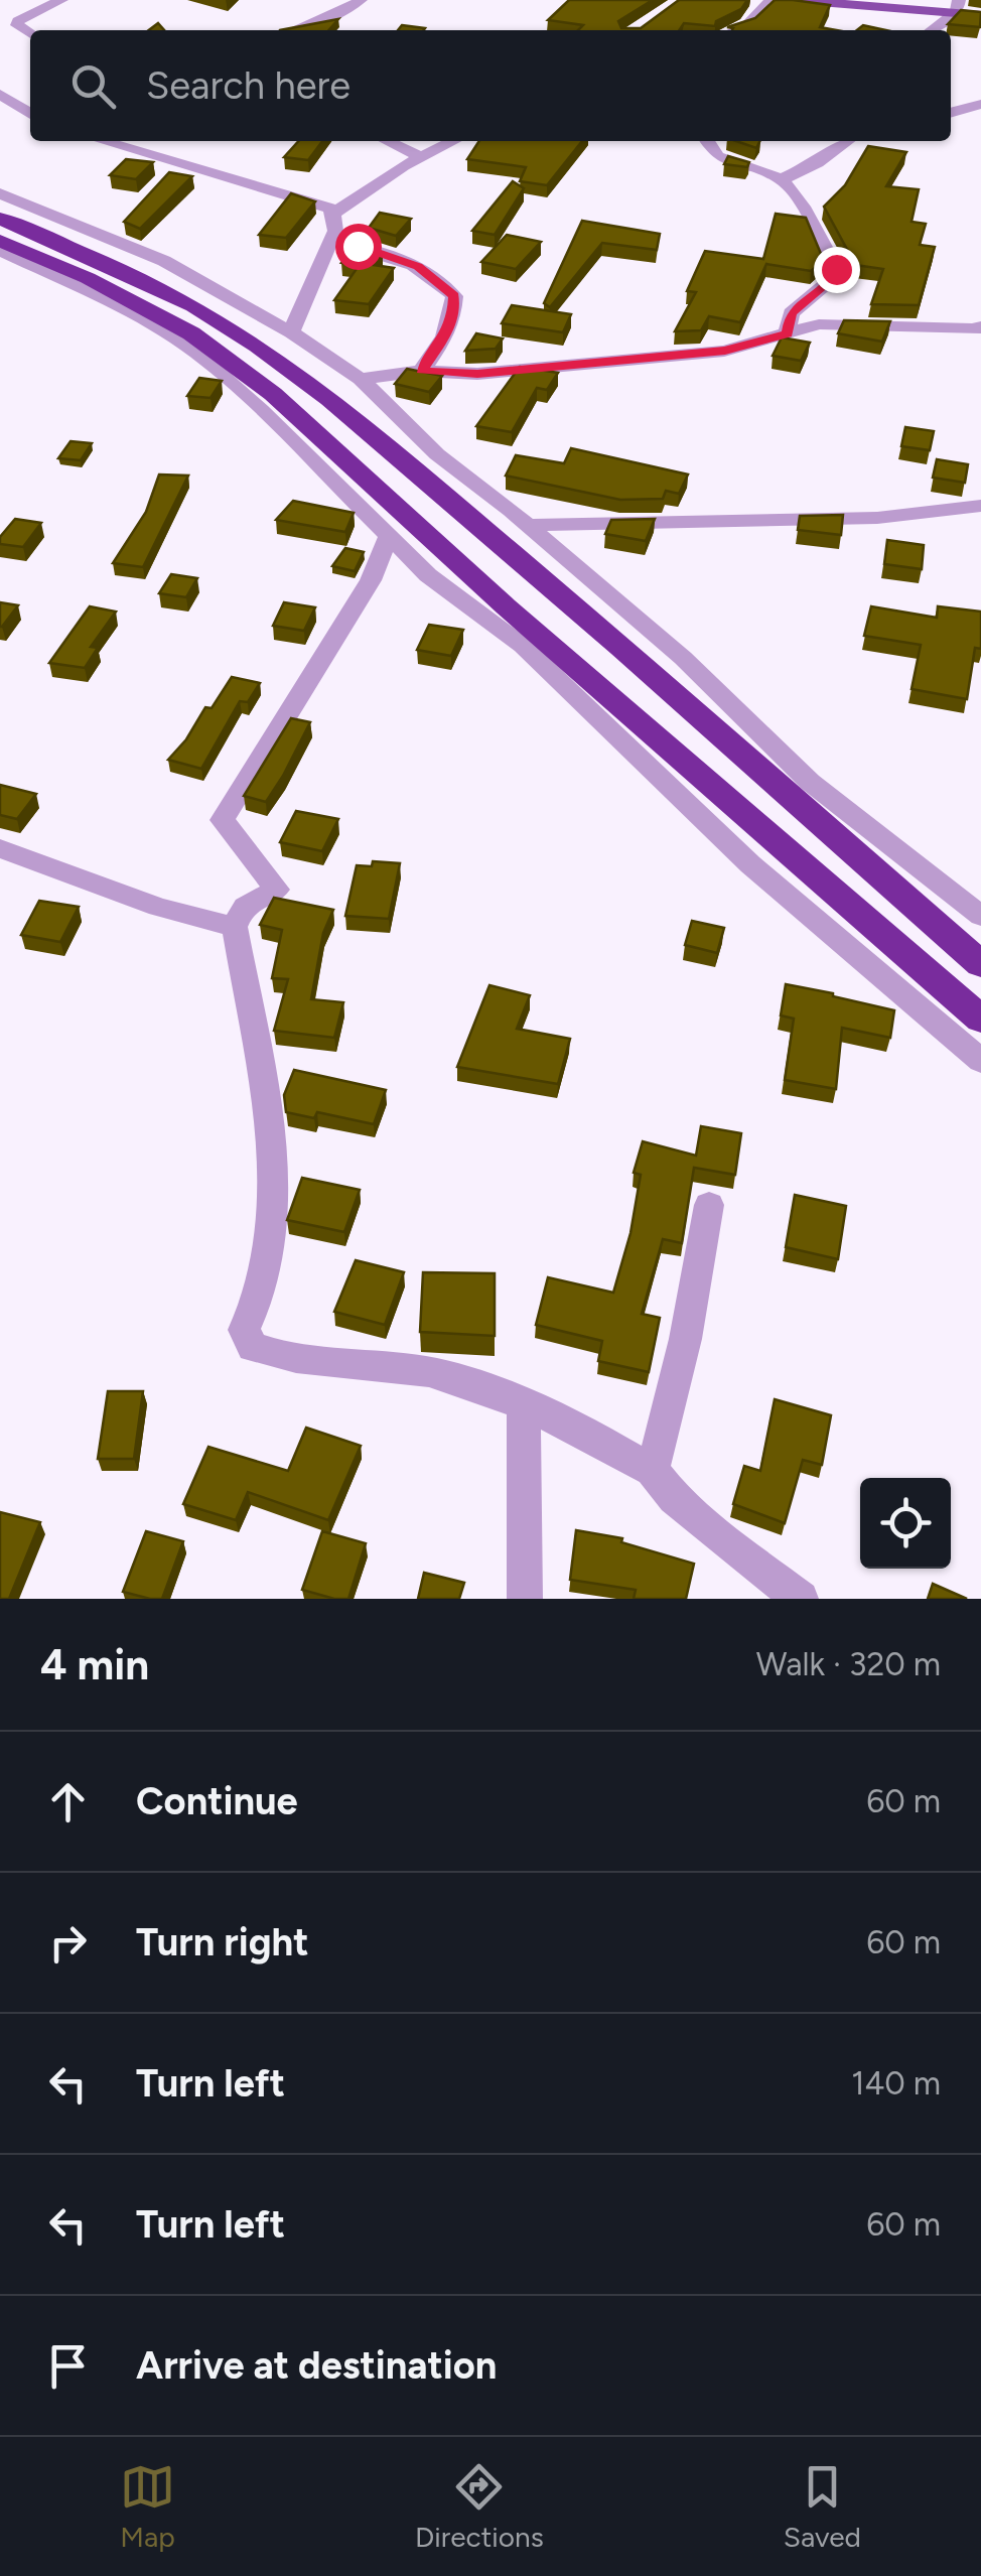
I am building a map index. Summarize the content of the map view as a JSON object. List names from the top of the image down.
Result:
{
  "page": {
    "search": "Search here",
    "heading": ["4 min", "Walk · 320 m"],
    "list": [
      ["Continue", "60 m"],
      ["Turn right", "60 m"],
      ["Turn left", "140 m"],
      ["Turn left", "60 m"],
      "Arrive at destination"
    ],
    "nav": ["Map", "Directions", "Saved"]
  }
}
